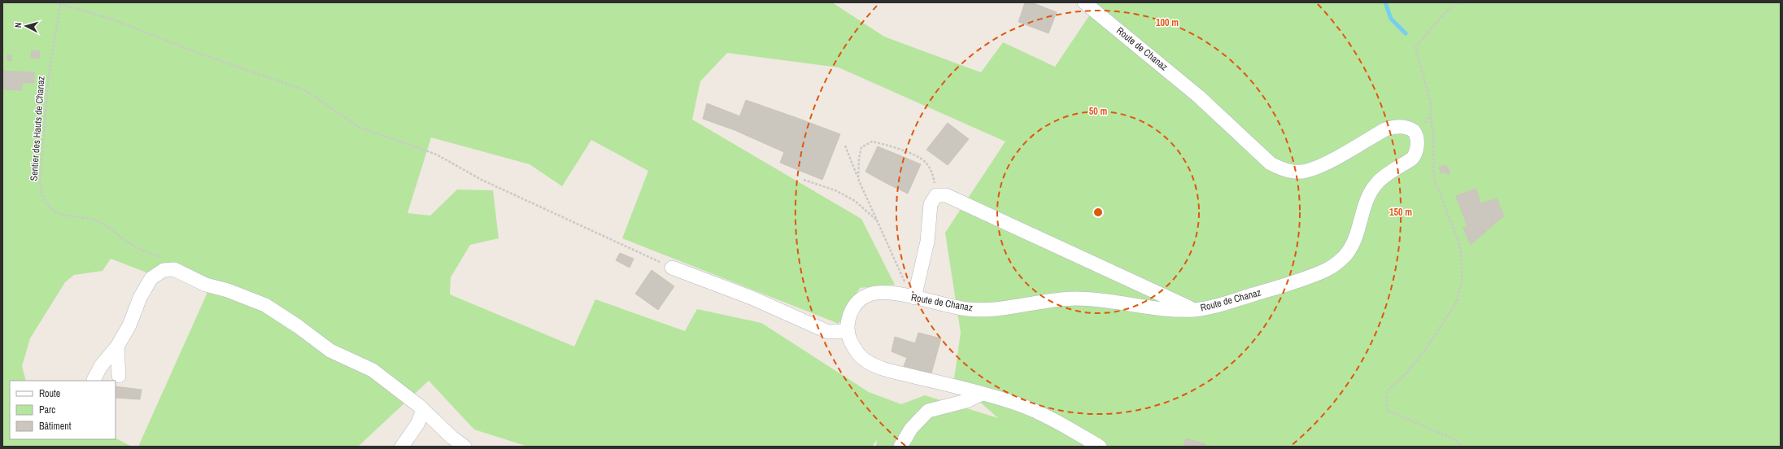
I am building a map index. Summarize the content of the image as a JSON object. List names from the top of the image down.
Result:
{
  "streets": {
    "street": ["Route de Chanaz"],
    "path": ["Sentier des Hauts de Chanaz"]
  },
  "legend": ["Route", "Parc", "Bâtiment"],
  "north": "left",
  "rings": ["100 m", "50 m", "150 m"]
}
